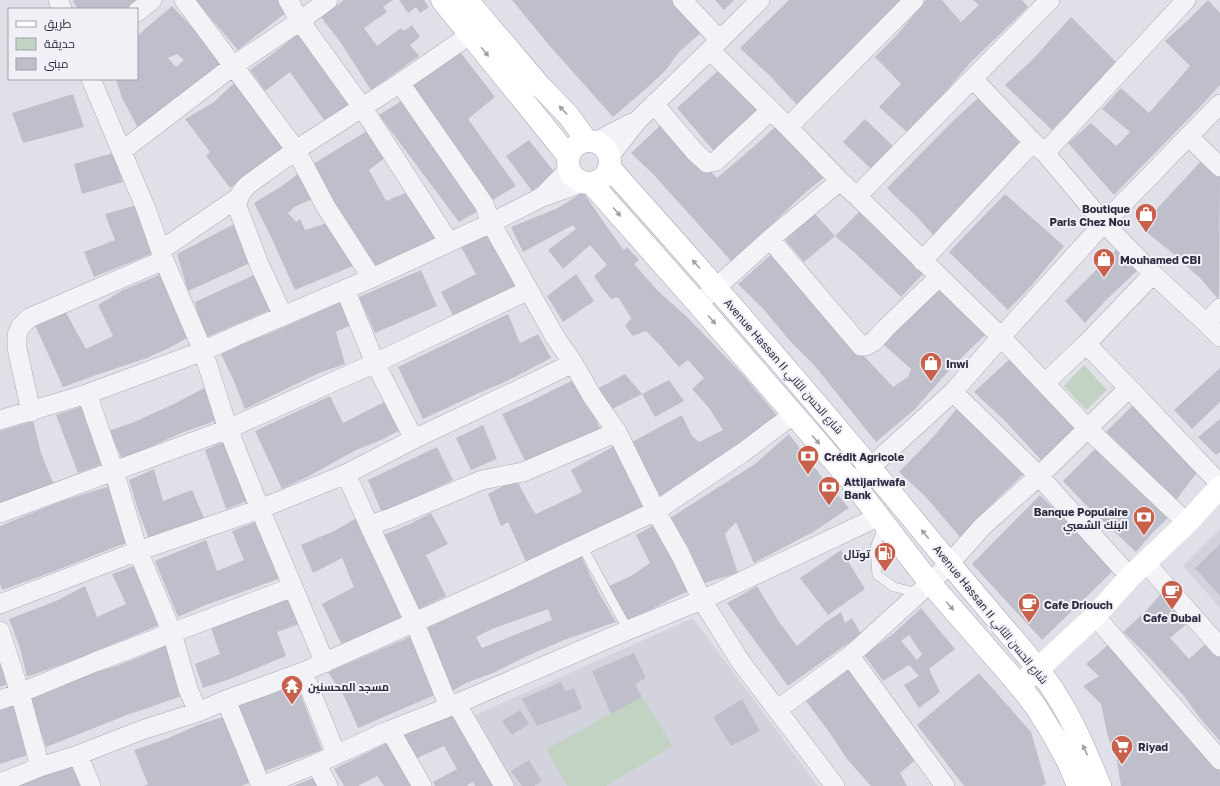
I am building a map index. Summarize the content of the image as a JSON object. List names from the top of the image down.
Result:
{
  "streets": {
    "main road": ["Avenue Hassan II شارع الحسن الثاني"]
  },
  "places": {
    "shop": ["Boutique Paris Chez Nou", "Mouhamed CBI", "Inwi"],
    "bank": ["Crédit Agricole", "Attijariwafa Bank", "Banque Populaire البنك الشعبي"],
    "fuel station": ["توتال"],
    "cafe": ["Cafe Dubai", "Cafe Driouch"],
    "temple": ["مسجد المحسنين"],
    "supermarket": ["Riyad"]
  },
  "legend": ["طريق", "حديقة", "مبنى"]
}
